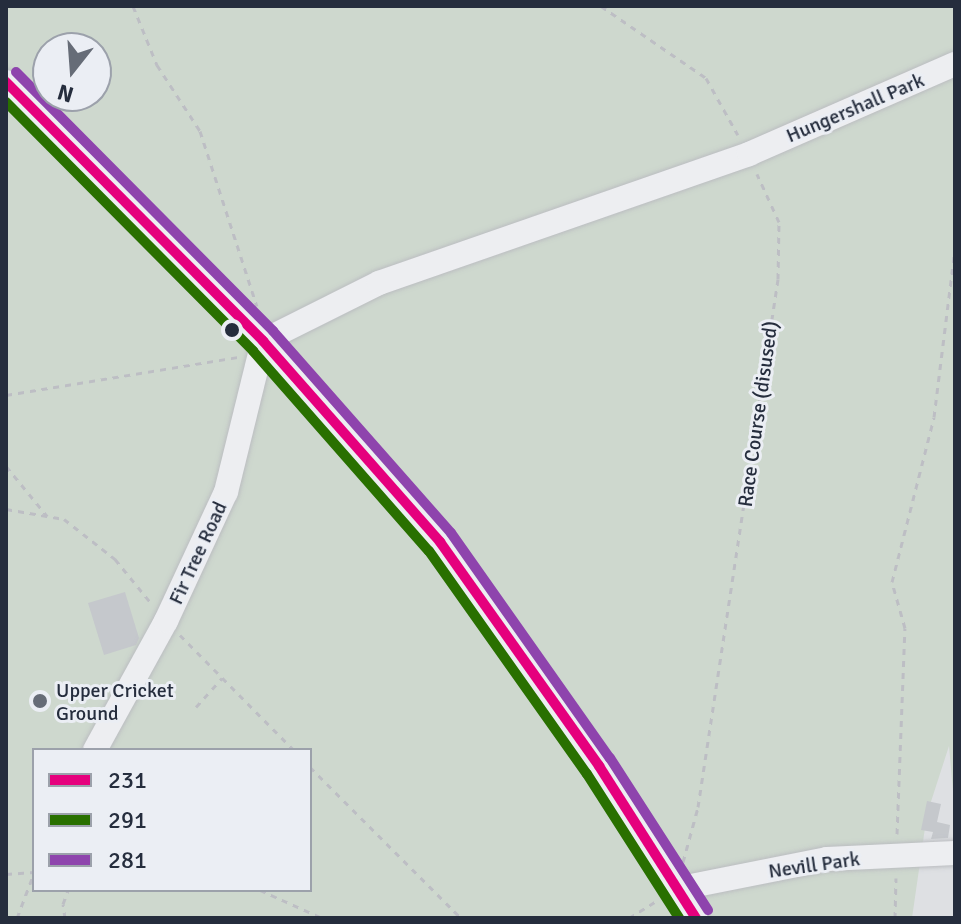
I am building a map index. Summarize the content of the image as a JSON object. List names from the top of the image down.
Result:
{
  "streets": {
    "street": ["Hungershall Park", "Fir Tree Road", "Nevill Park"],
    "path": ["Race Course (disused)"]
  },
  "crossings": [
    ["Hungershall Park", "Race Course (disused)"],
    ["Hungershall Park", "Fir Tree Road"],
    ["Race Course (disused)", "Nevill Park"]
  ],
  "places": ["Upper Cricket Ground"],
  "lines": ["transit line 281", "transit line 231", "transit line 291"],
  "legend": ["231", "291", "281"],
  "north": "bottom"
}
